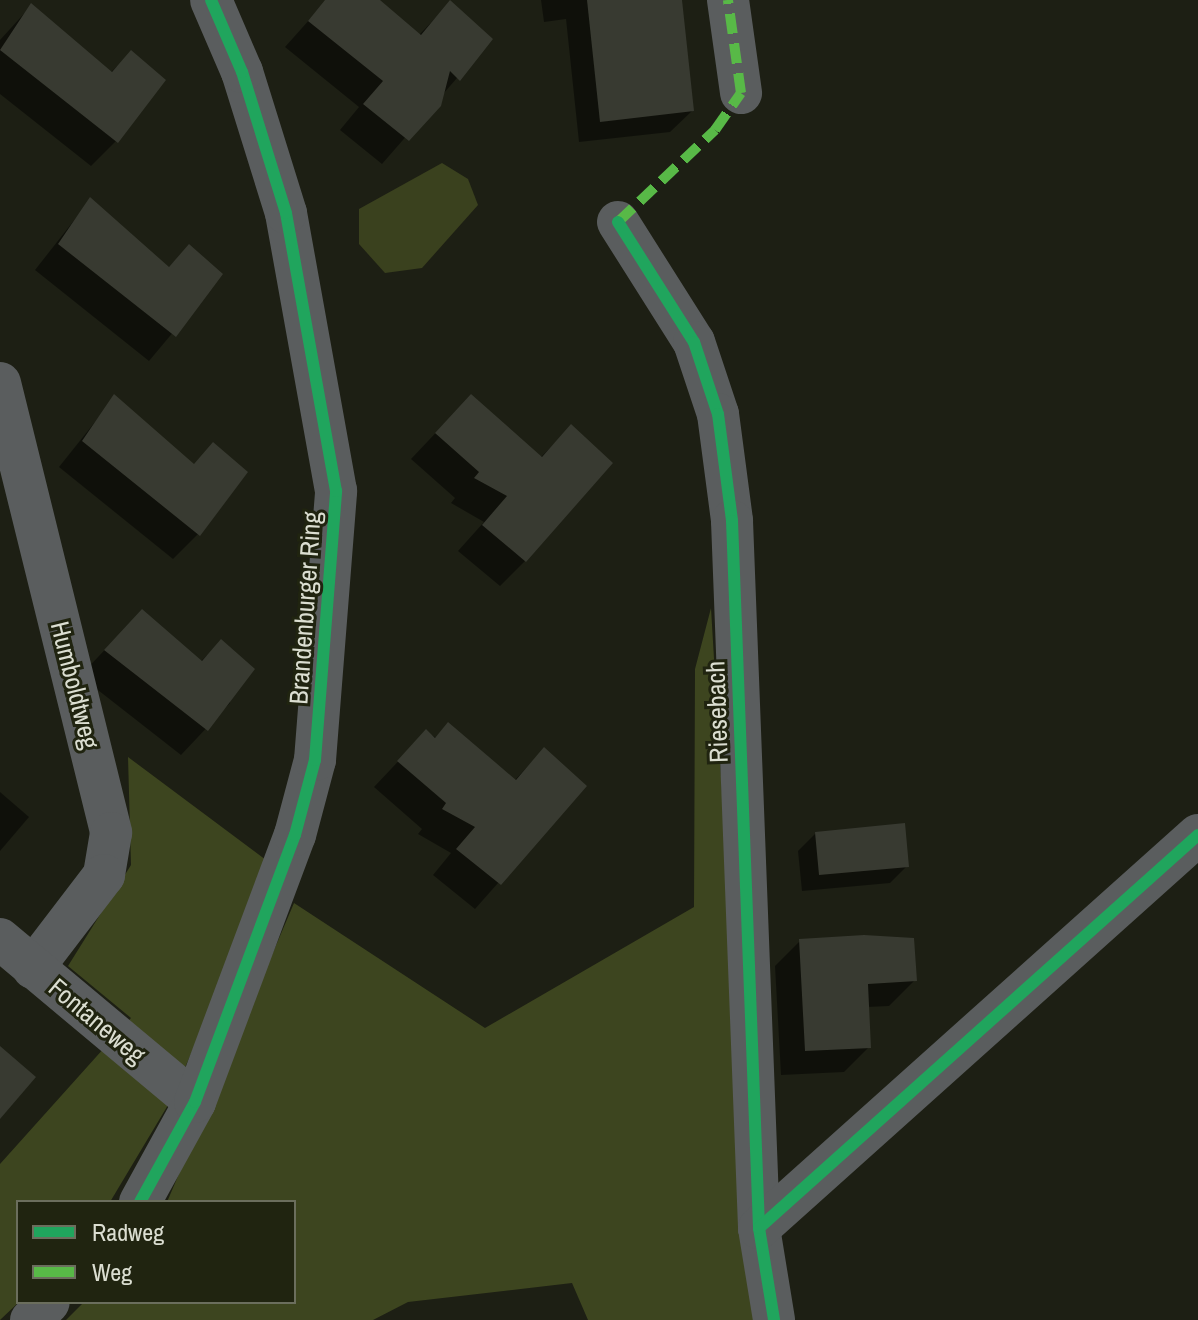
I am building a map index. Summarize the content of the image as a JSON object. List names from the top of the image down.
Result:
{
  "streets": {
    "street": [
      "Brandenburger Ring",
      "Humboldtweg",
      "Riesebach",
      "Fontaneweg"
    ]
  },
  "crossings": [
    ["Brandenburger Ring", "Fontaneweg"],
    ["Humboldtweg", "Fontaneweg"]
  ],
  "legend": ["Radweg", "Weg"]
}
